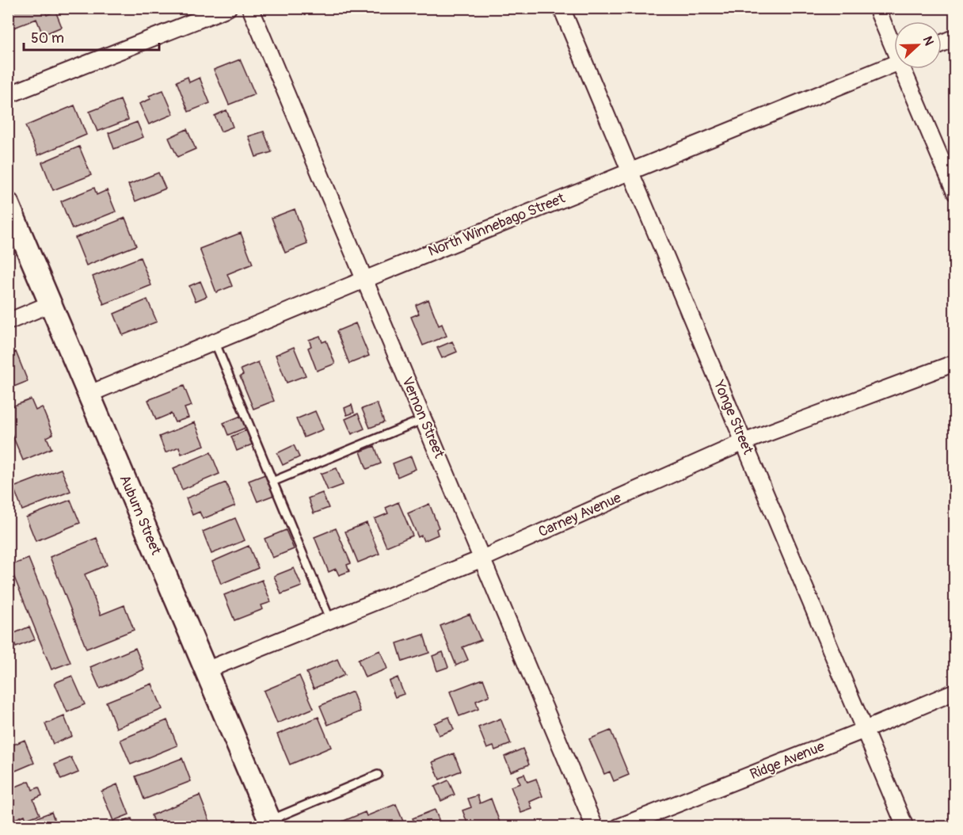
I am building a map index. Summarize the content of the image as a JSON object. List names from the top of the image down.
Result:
{
  "streets": {
    "main road": ["Auburn Street"],
    "street": [
      "North Winnebago Street",
      "Vernon Street",
      "Yonge Street",
      "Carney Avenue",
      "Ridge Avenue"
    ]
  },
  "crossings": [
    ["North Winnebago Street", "Vernon Street"],
    ["North Winnebago Street", "Yonge Street"],
    ["North Winnebago Street", "Auburn Street"],
    ["Vernon Street", "Carney Avenue"],
    ["Yonge Street", "Carney Avenue"],
    ["Yonge Street", "Ridge Avenue"],
    ["Auburn Street", "Carney Avenue"]
  ],
  "scale_bar": "50 m",
  "north": "right"
}
